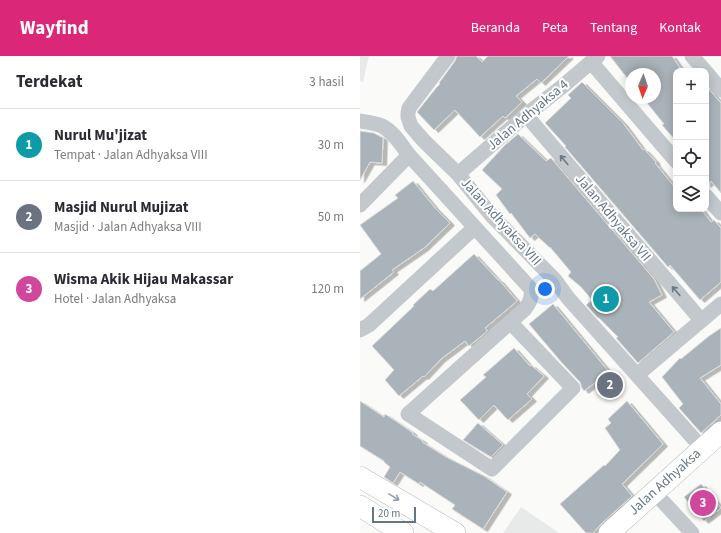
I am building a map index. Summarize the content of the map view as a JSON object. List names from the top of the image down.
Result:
{
  "streets": {
    "street": [
      "Jalan Adhyaksa 4",
      "Jalan Adhyaksa VII",
      "Jalan Adhyaksa VIII",
      "Jalan Adhyaksa"
    ]
  },
  "crossings": [
    ["Jalan Adhyaksa 4", "Jalan Adhyaksa VII"],
    ["Jalan Adhyaksa 4", "Jalan Adhyaksa VIII"],
    ["Jalan Adhyaksa VIII", "Jalan Adhyaksa"]
  ],
  "scale_bar": "20 m",
  "north": "bottom",
  "page": {
    "header": "Wayfind",
    "nav": [
      "Beranda",
      "Peta",
      "Tentang",
      "Kontak"
    ],
    "heading": ["Terdekat", "3 hasil"],
    "map_buttons": ["+", "−"],
    "list": [
      {
        "mark": "1",
        "name": "Nurul Mu'jizat",
        "note": "Tempat · Jalan Adhyaksa VIII",
        "value": "30 m"
      },
      {
        "mark": "2",
        "name": "Masjid Nurul Mujizat",
        "note": "Masjid · Jalan Adhyaksa VIII",
        "value": "50 m"
      },
      {
        "mark": "3",
        "name": "Wisma Akik Hijau Makassar",
        "note": "Hotel · Jalan Adhyaksa",
        "value": "120 m"
      }
    ],
    "pins": ["1", "2", "3"],
    "scale": "20 m"
  }
}
